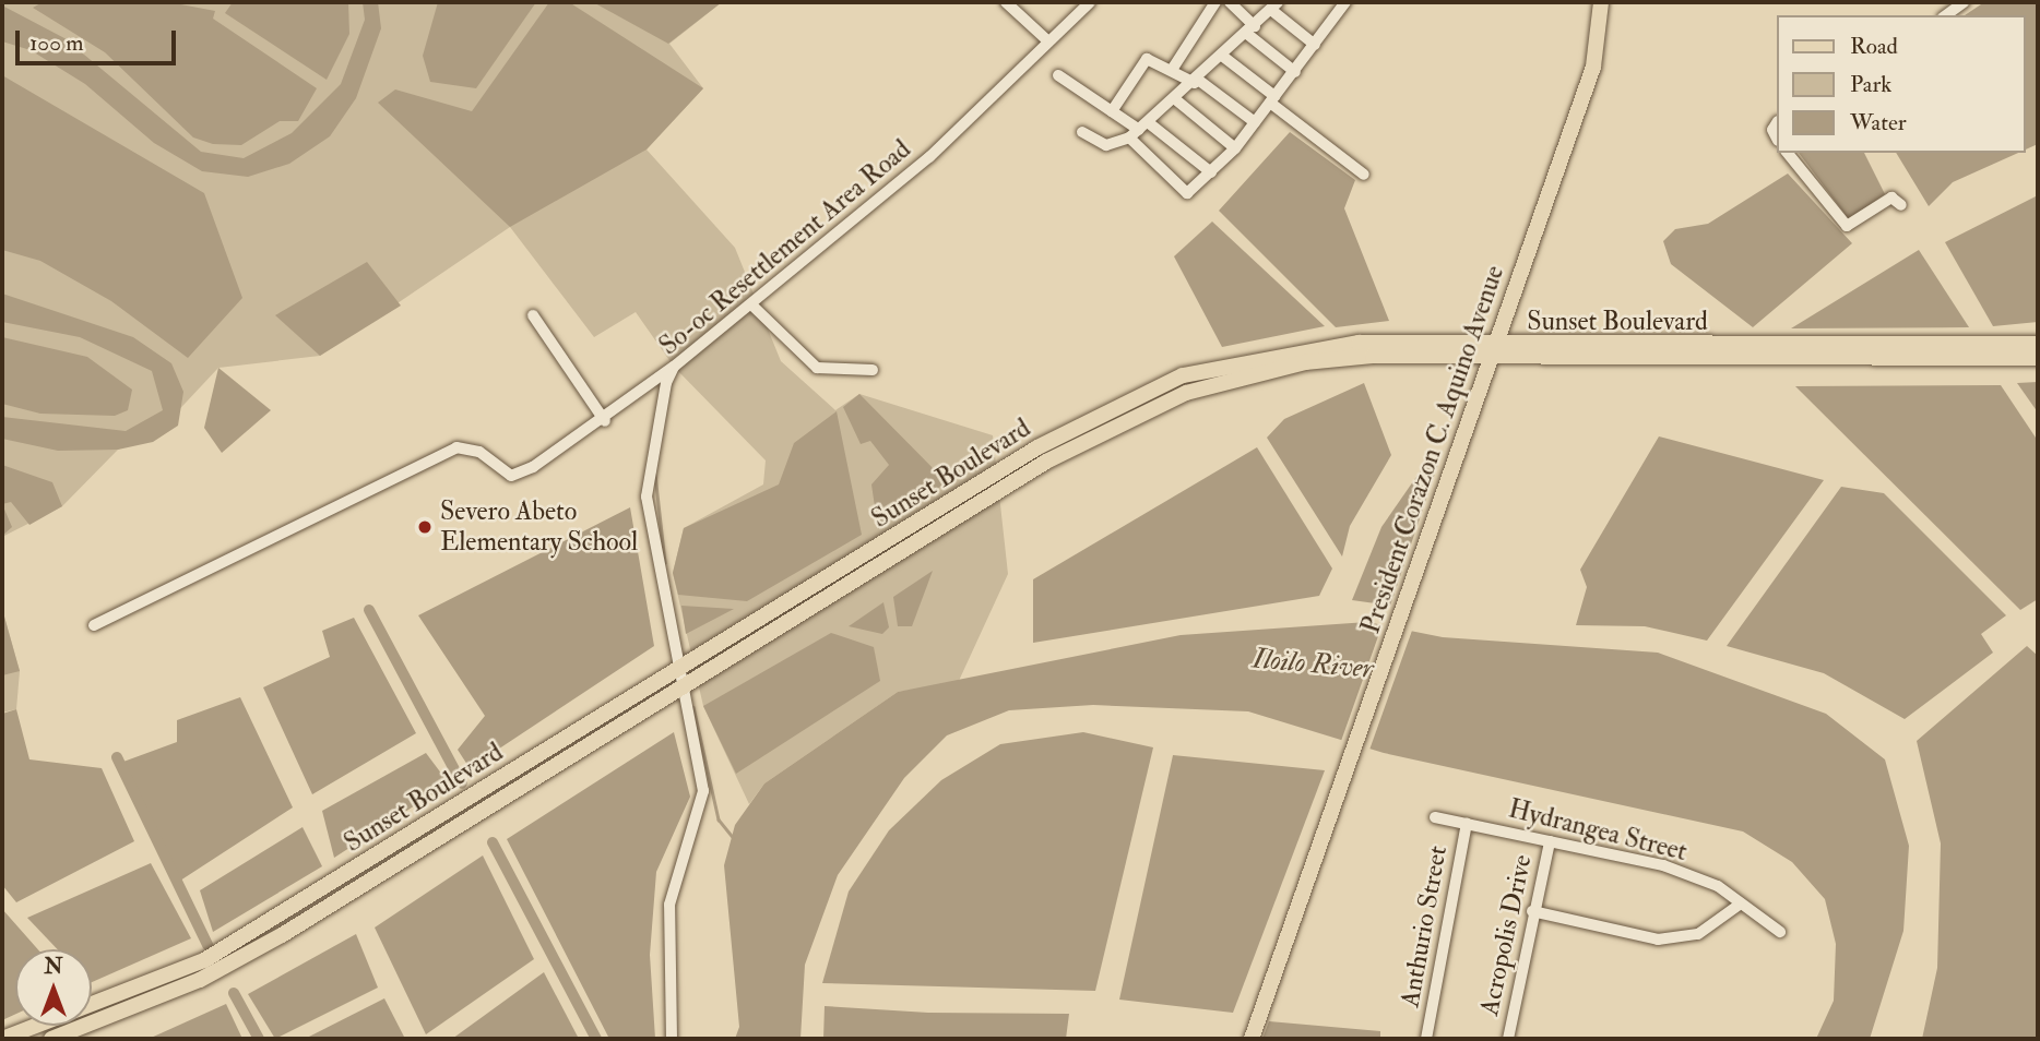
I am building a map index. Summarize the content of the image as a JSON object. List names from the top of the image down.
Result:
{
  "streets": {
    "main road": ["Sunset Boulevard", "President Corazon C. Aquino Avenue"],
    "street": [
      "So-oc Resettlement Area Road",
      "Hydrangea Street",
      "Anthurio Street",
      "Acropolis Drive"
    ]
  },
  "crossings": [
    ["So-oc Resettlement Area Road", "Sunset Boulevard"],
    ["Sunset Boulevard", "President Corazon C. Aquino Avenue"],
    ["Hydrangea Street", "Anthurio Street"],
    ["Hydrangea Street", "Acropolis Drive"]
  ],
  "water": ["Iloilo River"],
  "places": ["Severo Abeto Elementary School"],
  "legend": ["Road", "Park", "Water"],
  "scale_bar": "100 m",
  "north": "top"
}
